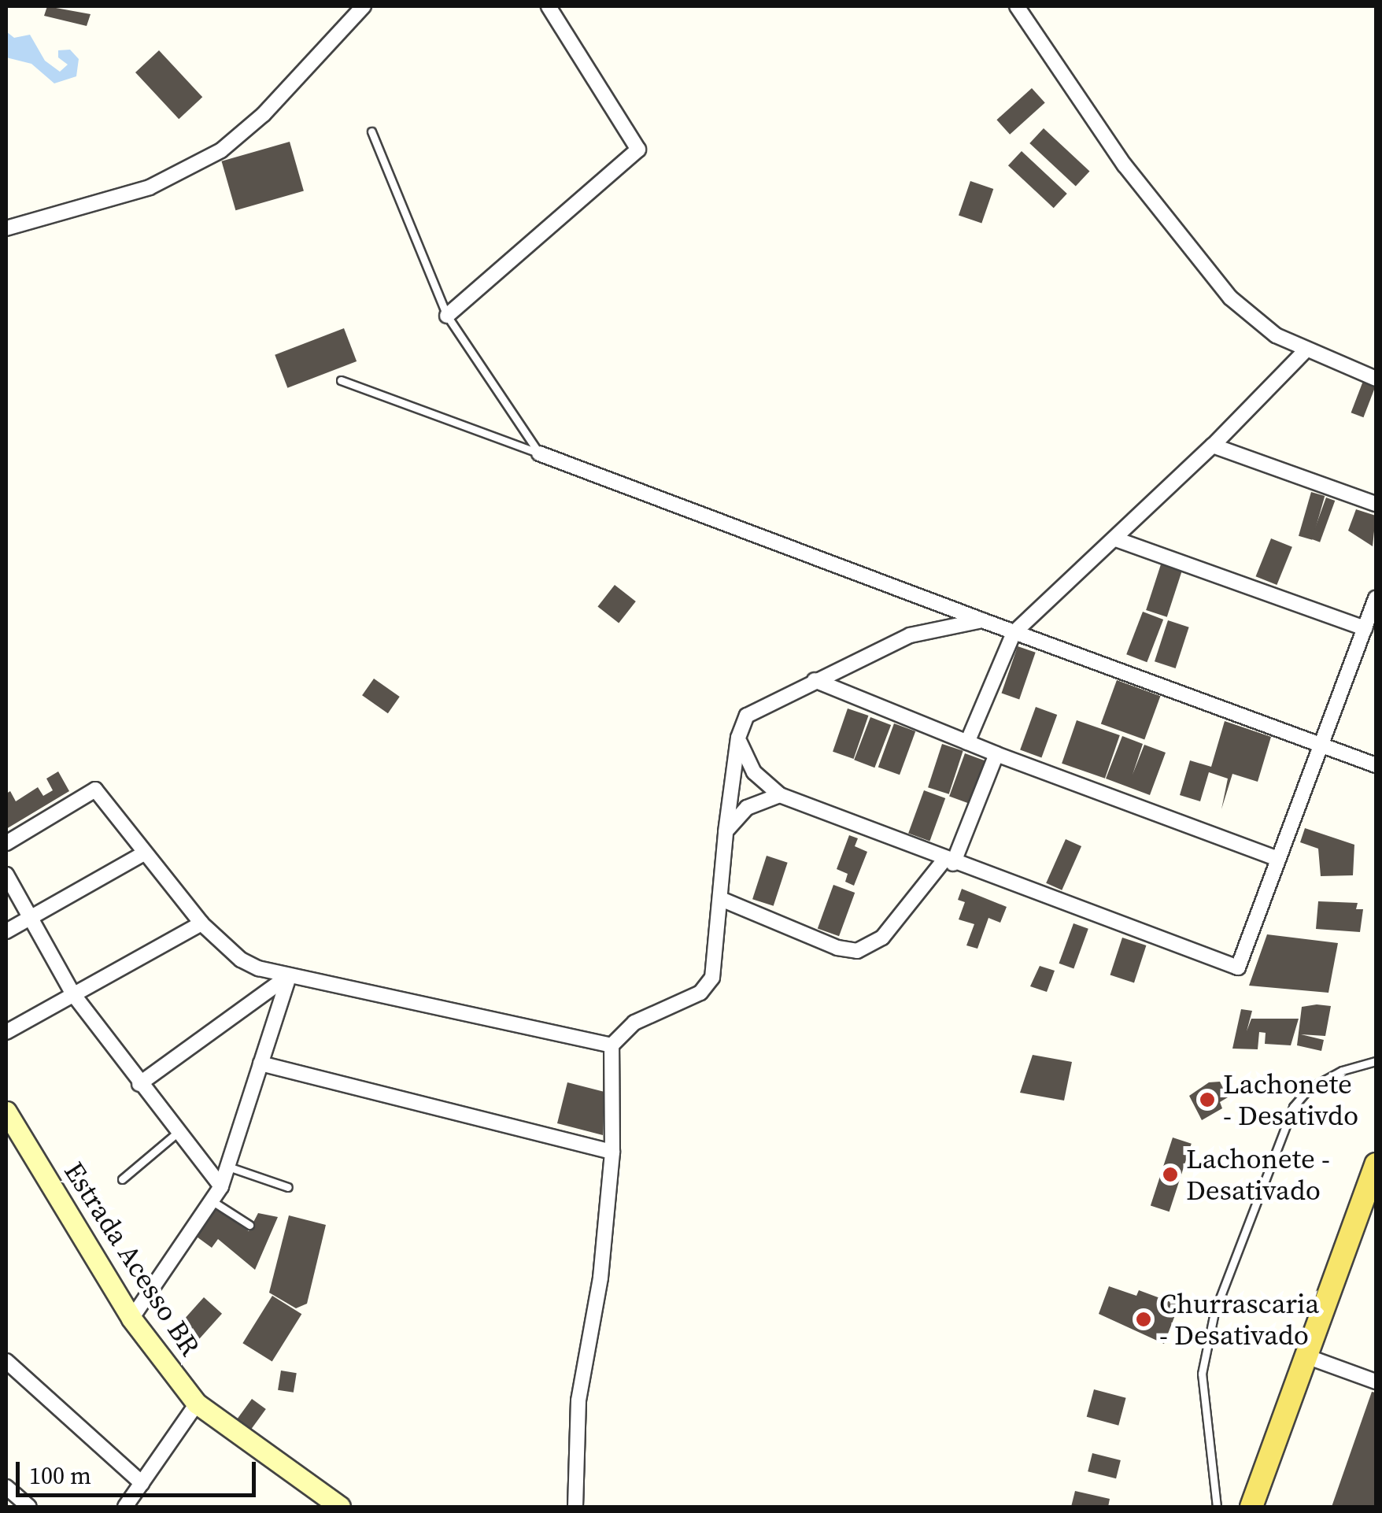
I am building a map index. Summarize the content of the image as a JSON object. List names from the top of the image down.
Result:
{
  "streets": {
    "street": ["Estrada Acesso BR"]
  },
  "places": ["Lachonete - Desativdo", "Lachonete - Desativado", "Churrascaria - Desativado"],
  "scale_bar": "100 m"
}
